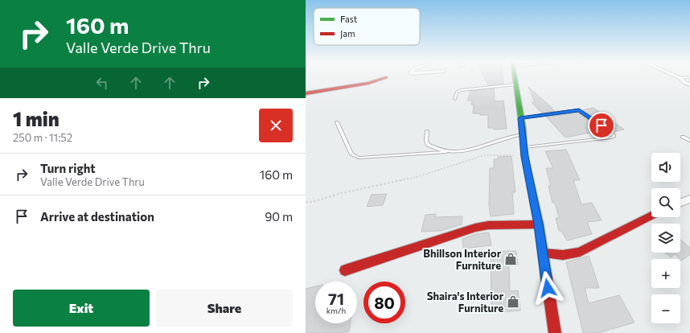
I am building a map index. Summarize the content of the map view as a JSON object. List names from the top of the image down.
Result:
{
  "places": {
    "shop": ["Bhillson Interior Furniture", "Shaira's Interior Furniture"]
  },
  "legend": ["Fast", "Jam"],
  "page": {
    "turn": ["160 m", "Valle Verde Drive Thru"],
    "heading": ["1 min", "250 m · 11:52"],
    "list": [
      {
        "name": "Turn right",
        "note": "Valle Verde Drive Thru",
        "value": "160 m"
      },
      {
        "name": "Arrive at destination",
        "value": "90 m"
      }
    ],
    "map_buttons": ["+", "−"],
    "speed": "71 km/h",
    "limit": "80",
    "buttons": ["Exit", "Share"]
  }
}
